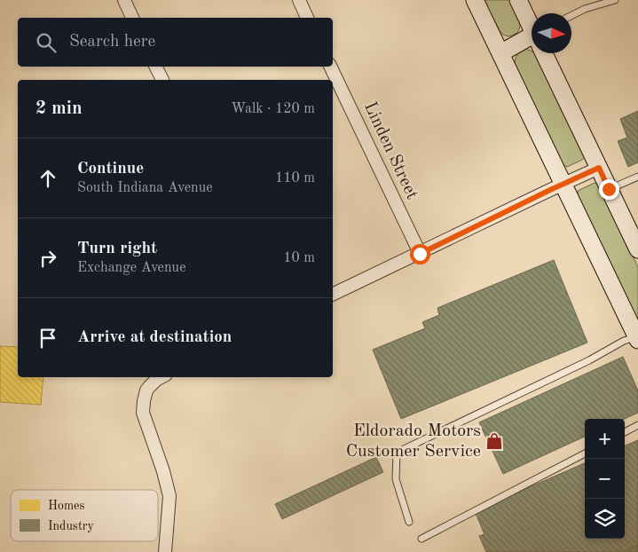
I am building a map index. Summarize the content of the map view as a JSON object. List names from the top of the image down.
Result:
{
  "streets": {
    "street": ["Linden Street"]
  },
  "places": {
    "shop": ["Eldorado Motors Customer Service"]
  },
  "legend": ["Homes", "Industry"],
  "north": "right",
  "page": {
    "search": "Search here",
    "heading": ["2 min", "Walk · 120 m"],
    "list": [
      ["Continue", "South Indiana Avenue", "110 m"],
      ["Turn right", "Exchange Avenue", "10 m"],
      "Arrive at destination"
    ],
    "map_buttons": ["+", "−"]
  }
}
